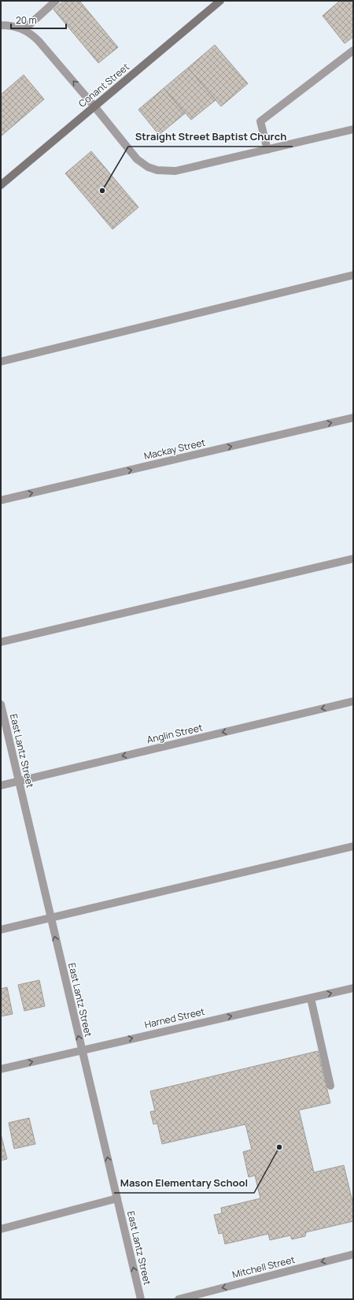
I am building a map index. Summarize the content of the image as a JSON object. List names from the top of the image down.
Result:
{
  "streets": {
    "main road": ["Conant Street"],
    "street": [
      "Mackay Street",
      "Anglin Street",
      "East Lantz Street",
      "Harned Street",
      "Mitchell Street"
    ]
  },
  "crossings": [
    ["Anglin Street", "East Lantz Street"],
    ["East Lantz Street", "Harned Street"]
  ],
  "one_way": [
    "Mackay Street",
    "Anglin Street",
    "East Lantz Street",
    "Harned Street",
    "Mitchell Street"
  ],
  "places": ["Straight Street Baptist Church", "Mason Elementary School"],
  "scale_bar": "20 m"
}
